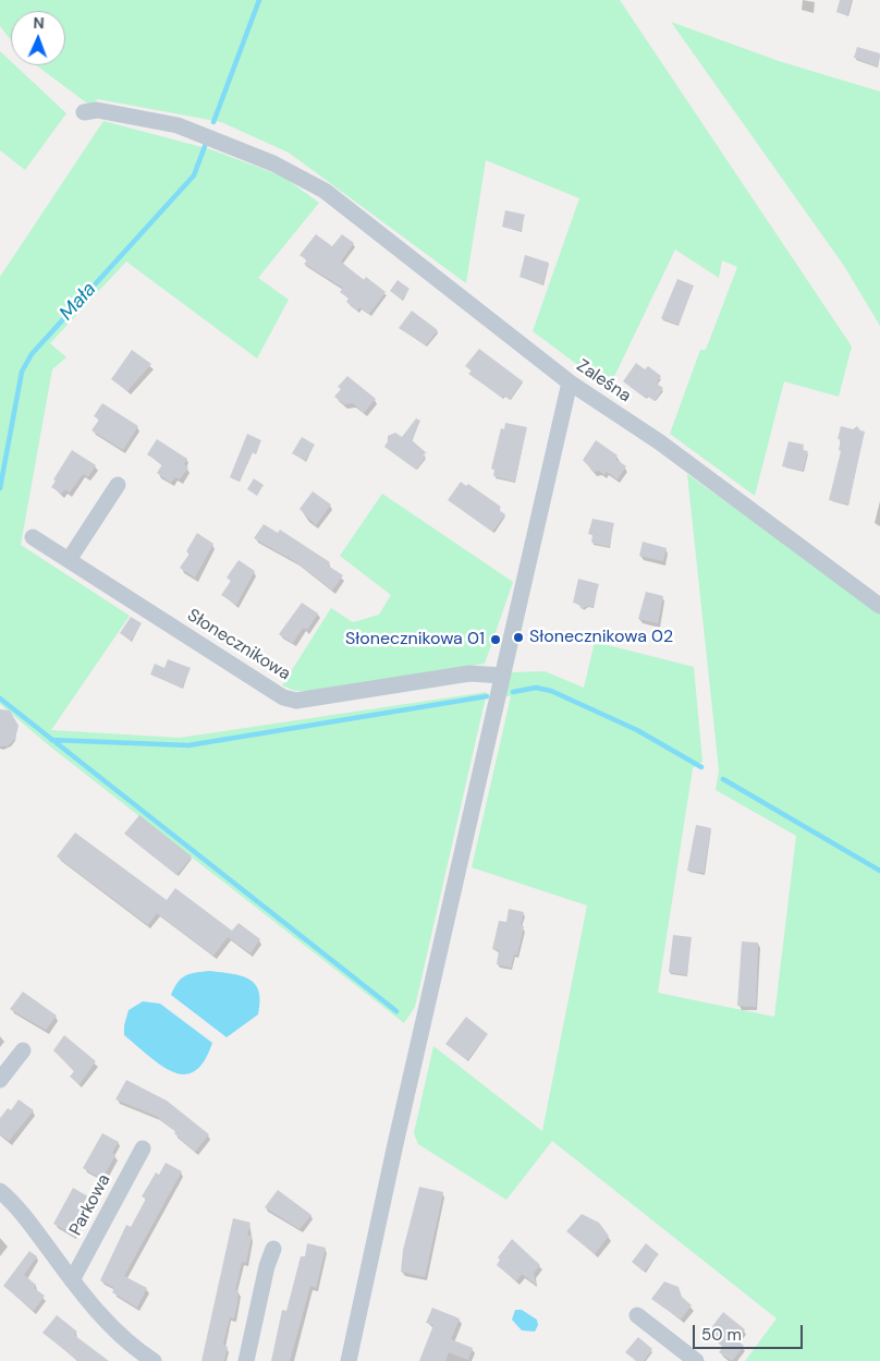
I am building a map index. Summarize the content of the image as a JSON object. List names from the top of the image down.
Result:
{
  "streets": {
    "street": ["Zaleśna", "Słonecznikowa", "Parkowa"]
  },
  "water": ["Mała"],
  "places": ["Słonecznikowa 02", "Słonecznikowa 01"],
  "scale_bar": "50 m",
  "north": "top"
}
